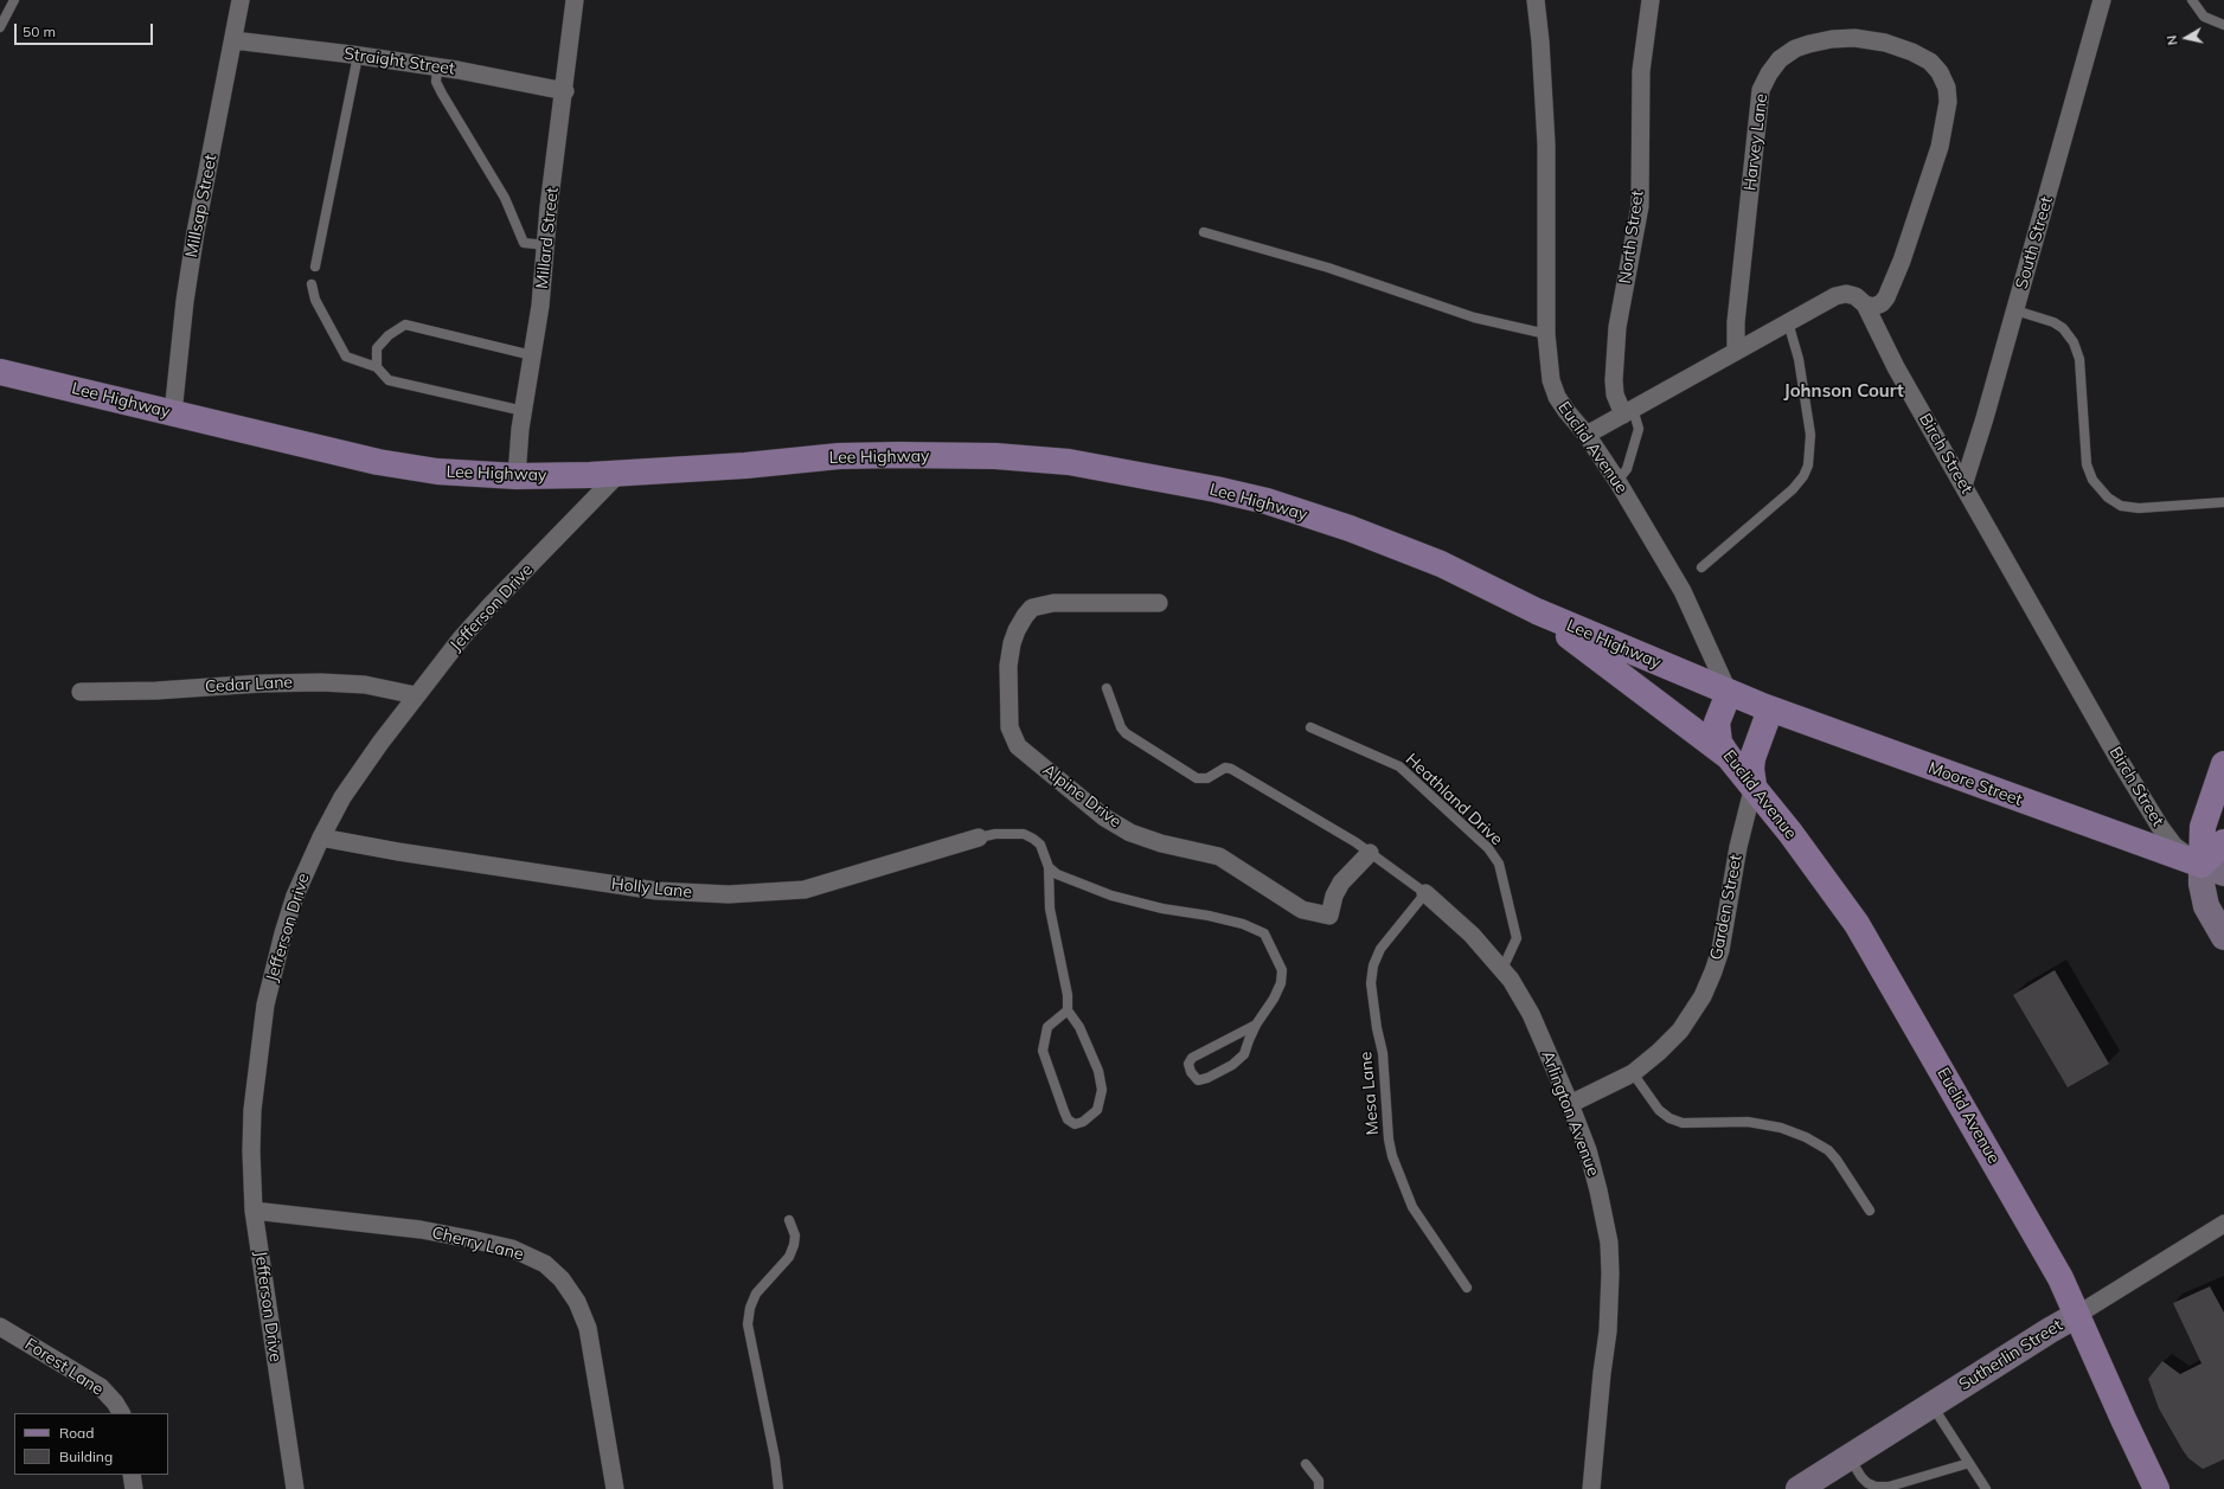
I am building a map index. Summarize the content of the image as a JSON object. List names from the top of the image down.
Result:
{
  "streets": {
    "main road": ["Lee Highway", "Euclid Avenue", "Moore Street"],
    "street": [
      "Straight Street",
      "Harvey Lane",
      "Millsap Street",
      "North Street",
      "Millard Street",
      "South Street",
      "Birch Street",
      "Jefferson Drive",
      "Cedar Lane",
      "Alpine Drive",
      "Holly Lane",
      "Garden Street",
      "Arlington Avenue",
      "Cherry Lane",
      "Sutherlin Street",
      "Forest Lane"
    ],
    "lane": ["Heathland Drive", "Mesa Lane"]
  },
  "crossings": [
    ["Straight Street", "Millsap Street"],
    ["Straight Street", "Millard Street"],
    ["Harvey Lane", "Birch Street"],
    ["Millsap Street", "Lee Highway"],
    ["Millard Street", "Lee Highway"],
    ["South Street", "Birch Street"],
    ["Lee Highway", "Euclid Avenue"],
    ["Lee Highway", "Jefferson Drive"],
    ["Lee Highway", "Moore Street"],
    ["Euclid Avenue", "Moore Street"],
    ["Euclid Avenue", "Garden Street"],
    ["Euclid Avenue", "Sutherlin Street"],
    ["Birch Street", "Moore Street"],
    ["Jefferson Drive", "Cedar Lane"],
    ["Jefferson Drive", "Holly Lane"],
    ["Jefferson Drive", "Cherry Lane"],
    ["Heathland Drive", "Arlington Avenue"],
    ["Garden Street", "Arlington Avenue"],
    ["Mesa Lane", "Arlington Avenue"]
  ],
  "districts": ["Johnson Court"],
  "legend": ["Road", "Building"],
  "scale_bar": "50 m",
  "north": "left"
}
